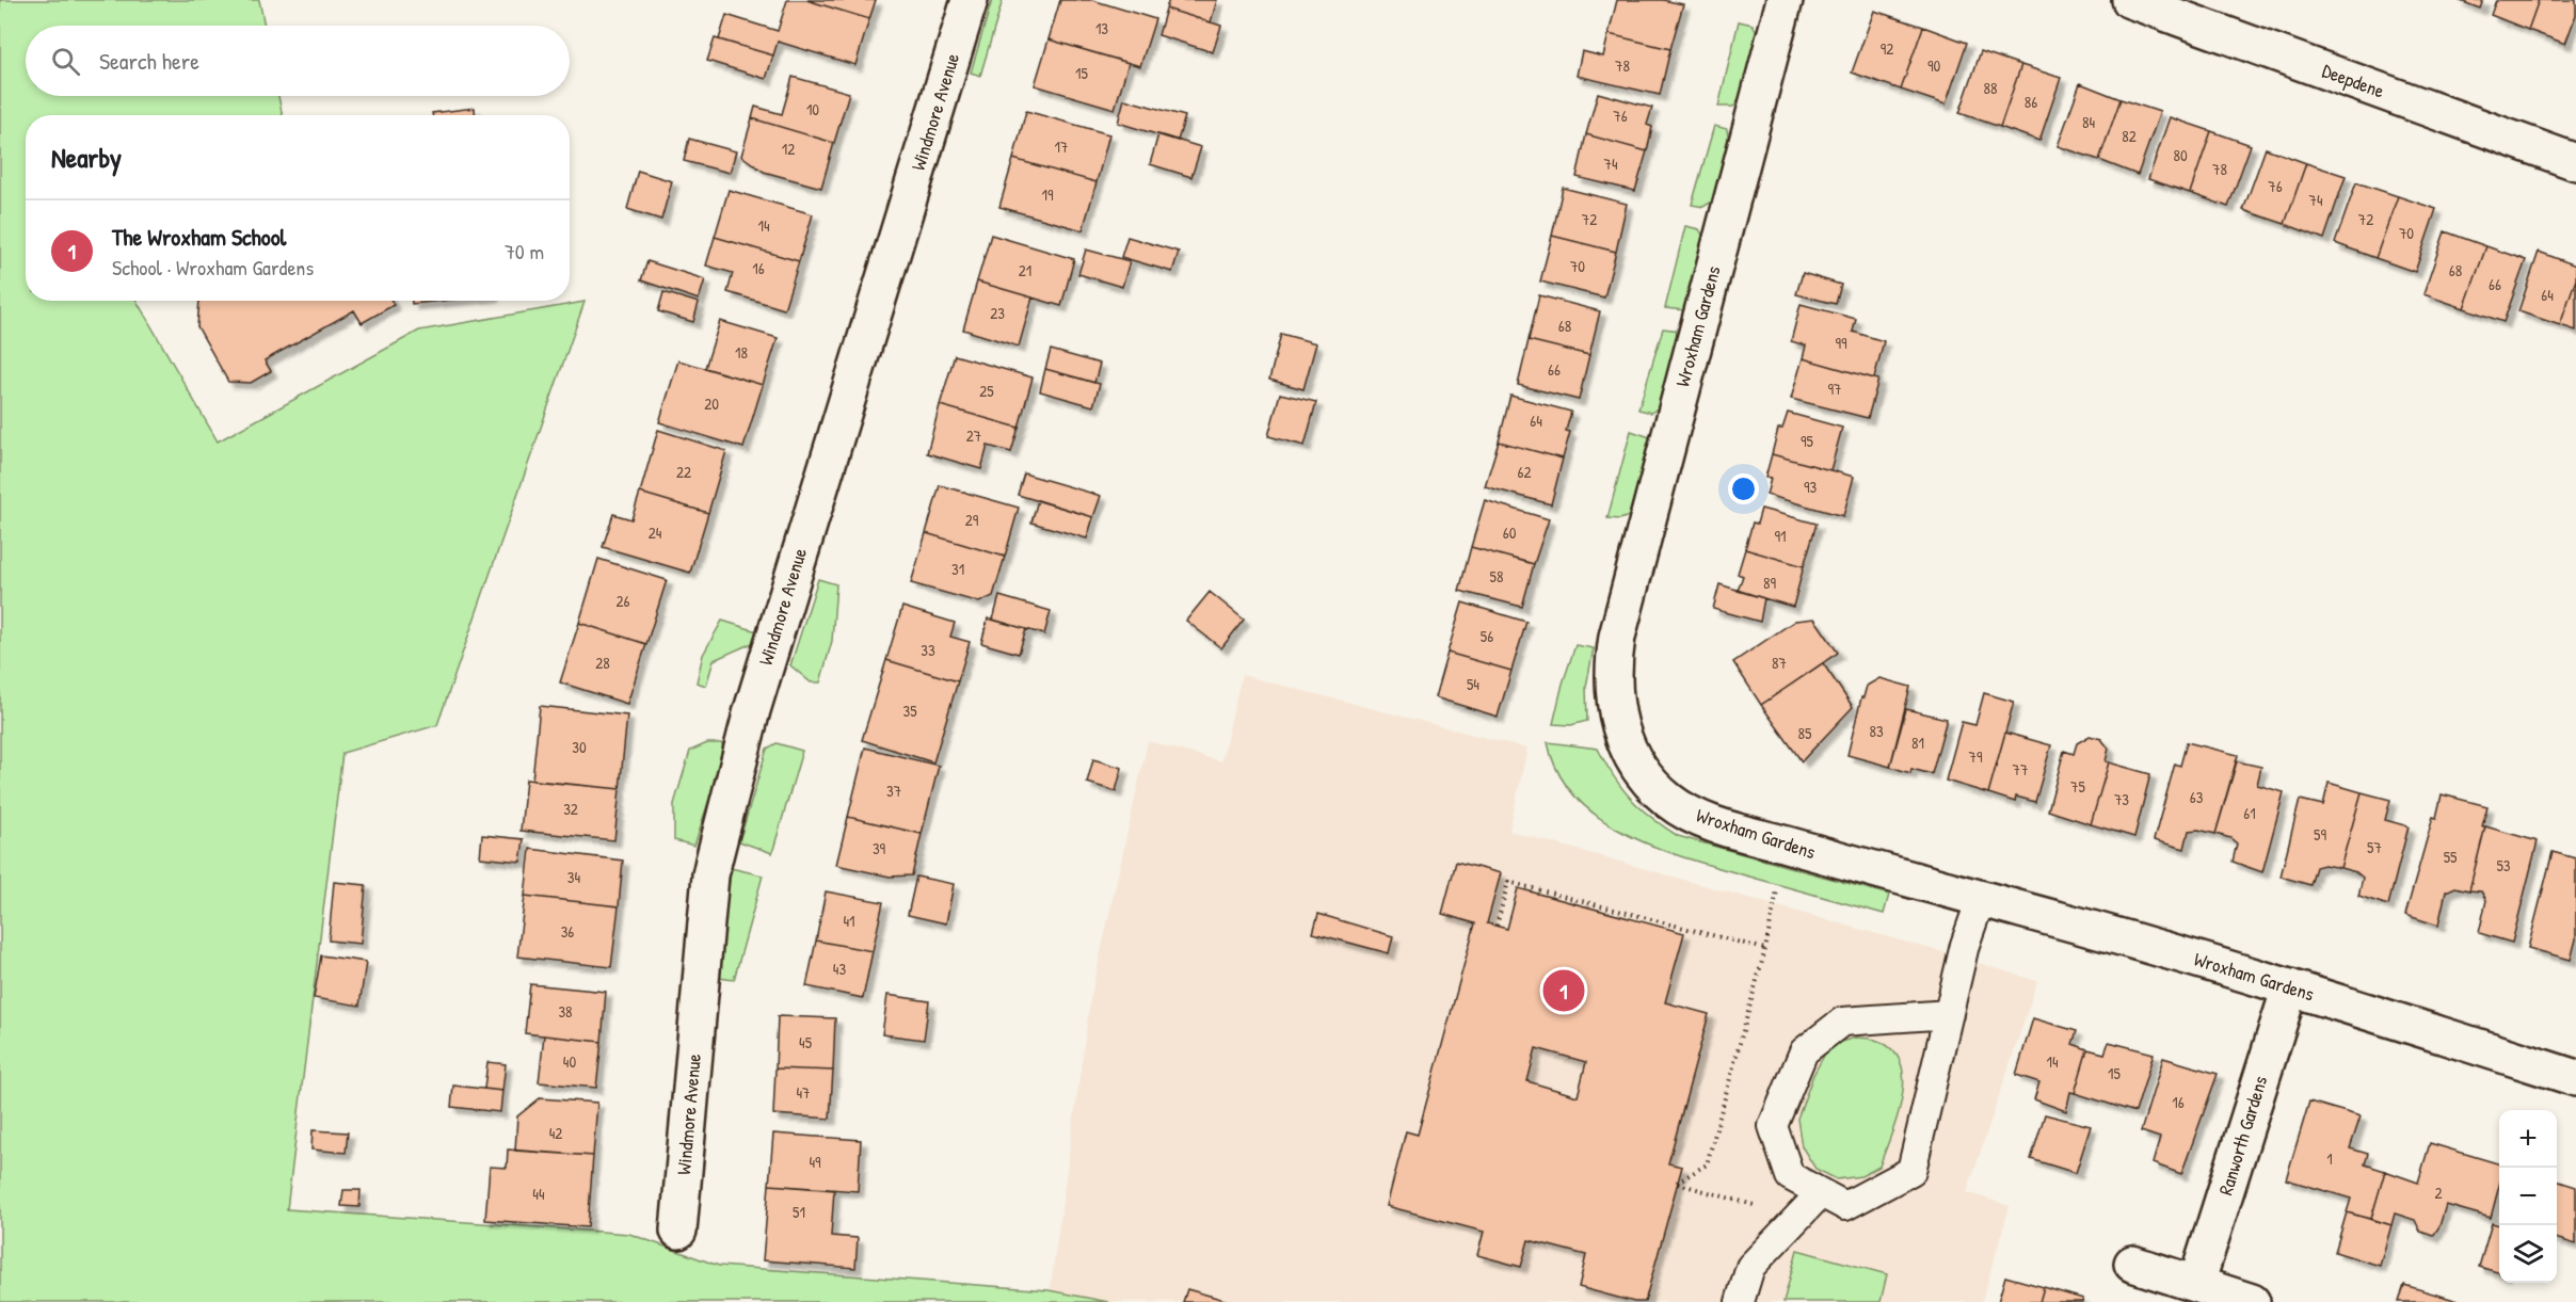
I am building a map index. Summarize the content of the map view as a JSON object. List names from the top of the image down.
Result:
{
  "streets": {
    "street": [
      "Deepdene",
      "Windmore Avenue",
      "Wroxham Gardens",
      "Ranworth Gardens"
    ]
  },
  "crossings": [
    ["Wroxham Gardens", "Ranworth Gardens"]
  ],
  "house_numbers": [
    "13",
    "92",
    "78",
    "90",
    "15",
    "88",
    "86",
    "10",
    "76",
    "84",
    "82",
    "17",
    "12",
    "80",
    "74",
    "78",
    "76",
    "19",
    "74",
    "72",
    "72",
    "14",
    "70",
    "70",
    "16",
    "21",
    "68",
    "66",
    "64",
    "23",
    "68",
    "99",
    "18",
    "66",
    "97",
    "25",
    "20",
    "64",
    "27",
    "95",
    "22",
    "62",
    "93",
    "29",
    "24",
    "60",
    "91",
    "31",
    "58",
    "89",
    "26",
    "56",
    "33",
    "28",
    "87",
    "54",
    "35",
    "83",
    "85",
    "81",
    "30",
    "79",
    "77",
    "75",
    "37",
    "63",
    "73",
    "32",
    "61",
    "59",
    "57",
    "39",
    "55",
    "53",
    "34",
    "41",
    "36",
    "43",
    "38",
    "45",
    "40",
    "14",
    "15",
    "47",
    "16",
    "42",
    "1",
    "49",
    "2",
    "44",
    "51"
  ],
  "page": {
    "search": "Search here",
    "heading": "Nearby",
    "list": [
      {
        "mark": "1",
        "name": "The Wroxham School",
        "note": "School · Wroxham Gardens",
        "value": "70 m"
      }
    ],
    "pins": "1",
    "map_buttons": ["+", "−"]
  }
}
